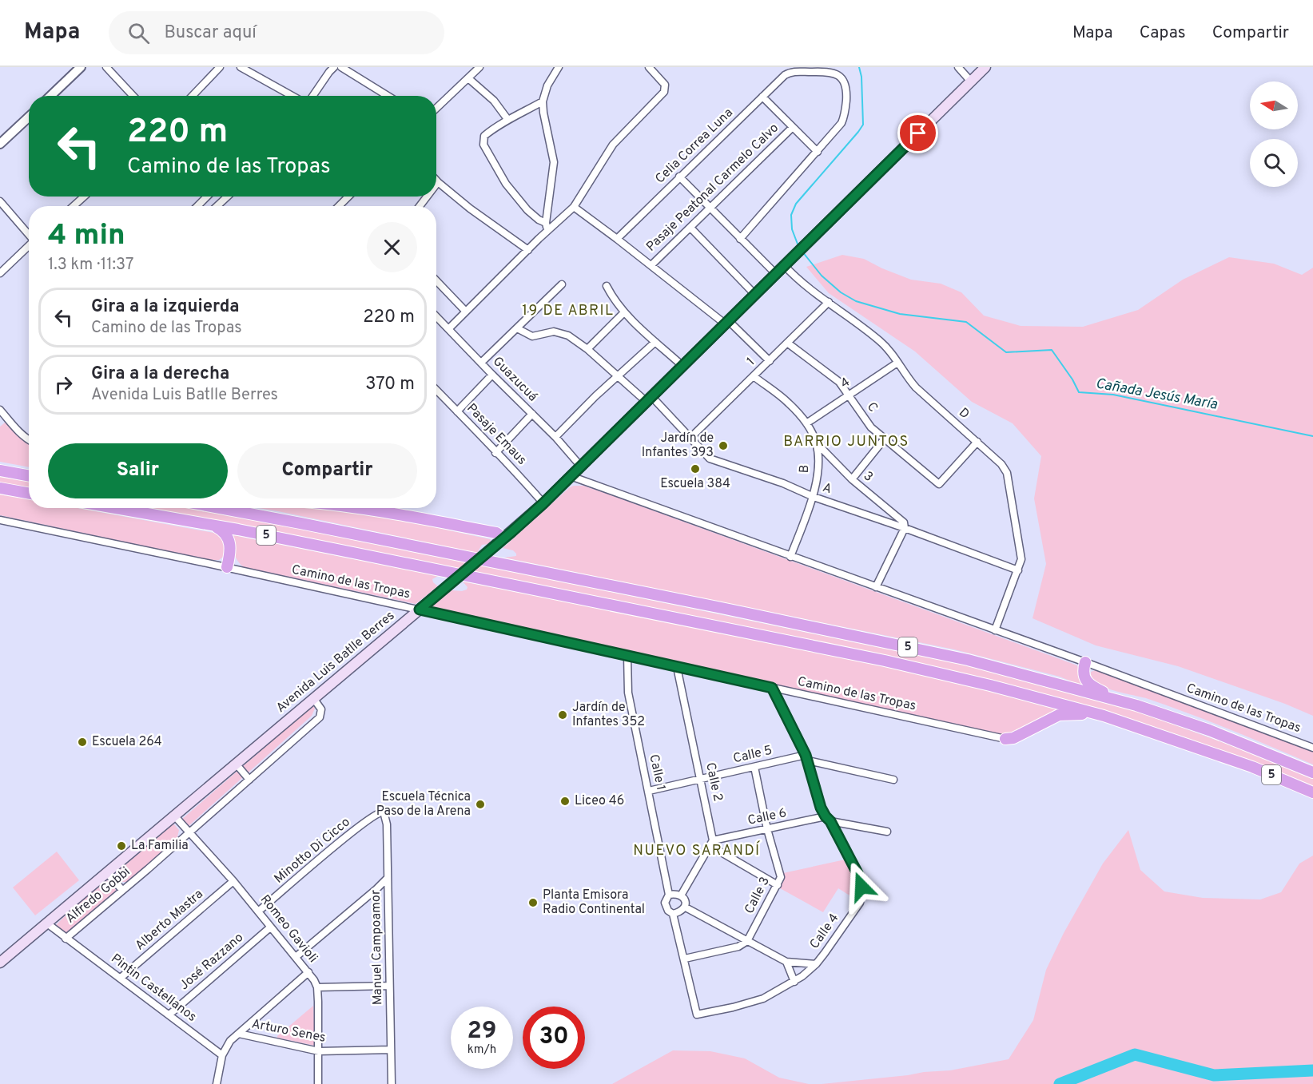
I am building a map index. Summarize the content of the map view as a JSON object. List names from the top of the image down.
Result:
{
  "streets": {
    "highway": ["5"],
    "main road": ["Avenida Luis Batlle Berres"],
    "street": [
      "Celia Correa Luna",
      "Pasaje Peatonal Carmelo Calvo",
      "1",
      "Guazucuá",
      "4",
      "C",
      "D",
      "Pasaje Emaus",
      "B",
      "3",
      "A",
      "Camino de las Tropas",
      "Calle 5",
      "Calle 1",
      "Calle 2",
      "Calle 6",
      "Minotto Di Cicco",
      "Alfredo Gobbi",
      "Calle 3",
      "Alberto Mastra",
      "Romeo Gavioli",
      "Calle 4",
      "Manuel Campoamor",
      "José Razzano",
      "Pintin Castellanos",
      "Arturo Senes"
    ]
  },
  "crossings": [
    ["1", "C"],
    ["1", "D"],
    ["1", "B"],
    ["1", "A"],
    ["Guazucuá", "Avenida Luis Batlle Berres"],
    ["4", "C"],
    ["4", "D"],
    ["4", "B"],
    ["C", "D"],
    ["D", "A"],
    ["D", "Camino de las Tropas"],
    ["D", "Avenida Luis Batlle Berres"],
    ["Pasaje Emaus", "Avenida Luis Batlle Berres"],
    ["B", "3"],
    ["B", "A"],
    ["B", "Camino de las Tropas"],
    ["3", "A"],
    ["A", "Avenida Luis Batlle Berres"],
    ["Camino de las Tropas", "Avenida Luis Batlle Berres"],
    ["Camino de las Tropas", "Calle 1"],
    ["Camino de las Tropas", "Calle 2"],
    ["Camino de las Tropas", "Calle 4"],
    ["Avenida Luis Batlle Berres", "Alfredo Gobbi"],
    ["Avenida Luis Batlle Berres", "Romeo Gavioli"],
    ["Avenida Luis Batlle Berres", "Pintin Castellanos"],
    ["Calle 5", "Calle 1"],
    ["Calle 5", "Calle 2"],
    ["Calle 5", "Calle 3"],
    ["Calle 5", "Calle 4"],
    ["Calle 2", "Calle 6"],
    ["Calle 6", "Calle 3"],
    ["Calle 6", "Calle 4"],
    ["Minotto Di Cicco", "Romeo Gavioli"],
    ["Minotto Di Cicco", "Manuel Campoamor"],
    ["Alfredo Gobbi", "Romeo Gavioli"],
    ["Alfredo Gobbi", "Pintin Castellanos"],
    ["Alberto Mastra", "Romeo Gavioli"],
    ["Alberto Mastra", "Pintin Castellanos"],
    ["Romeo Gavioli", "José Razzano"],
    ["Romeo Gavioli", "Arturo Senes"],
    ["Manuel Campoamor", "Arturo Senes"],
    ["José Razzano", "Pintin Castellanos"]
  ],
  "districts": ["19 DE ABRIL", "BARRIO JUNTOS", "NUEVO SARANDÍ"],
  "water": ["Cañada Jesús María"],
  "places": [
    "Jardín de Infantes 393",
    "Escuela 384",
    "Jardín de Infantes 352",
    "Escuela 264",
    "Liceo 46",
    "Escuela Técnica Paso de la Arena",
    "La Familia",
    "Planta Emisora Radio Continental"
  ],
  "north": "left",
  "page": {
    "header": "Mapa",
    "search": "Buscar aquí",
    "nav": ["Mapa", "Capas", "Compartir"],
    "turn": ["220 m", "Camino de las Tropas"],
    "heading": ["4 min", "1.3 km · 11:37"],
    "list": [
      {
        "name": "Gira a la izquierda",
        "note": "Camino de las Tropas",
        "value": "220 m"
      },
      {
        "name": "Gira a la derecha",
        "note": "Avenida Luis Batlle Berres",
        "value": "370 m"
      }
    ],
    "buttons": ["Salir", "Compartir"],
    "speed": "29 km/h",
    "limit": "30"
  }
}
